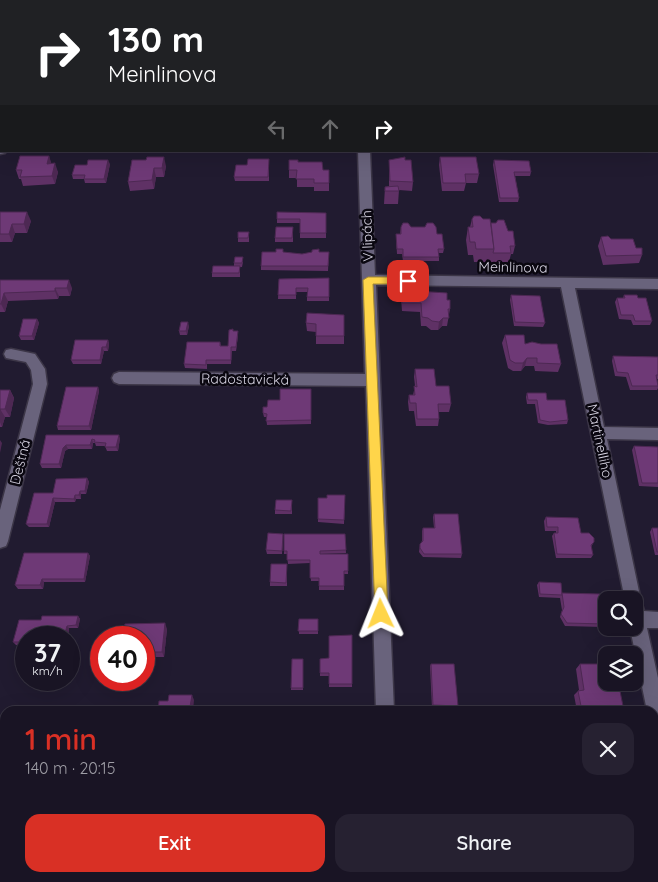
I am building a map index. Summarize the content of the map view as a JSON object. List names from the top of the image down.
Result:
{
  "streets": {
    "street": [
      "V lipách",
      "Meinlinova",
      "Radostavická",
      "Martinelliho",
      "Deštná"
    ]
  },
  "crossings": [
    ["V lipách", "Meinlinova"],
    ["V lipách", "Radostavická"],
    ["Meinlinova", "Martinelliho"]
  ],
  "page": {
    "turn": ["130 m", "Meinlinova"],
    "speed": "37 km/h",
    "limit": "40",
    "heading": ["1 min", "140 m · 20:15"],
    "buttons": ["Exit", "Share"]
  }
}
